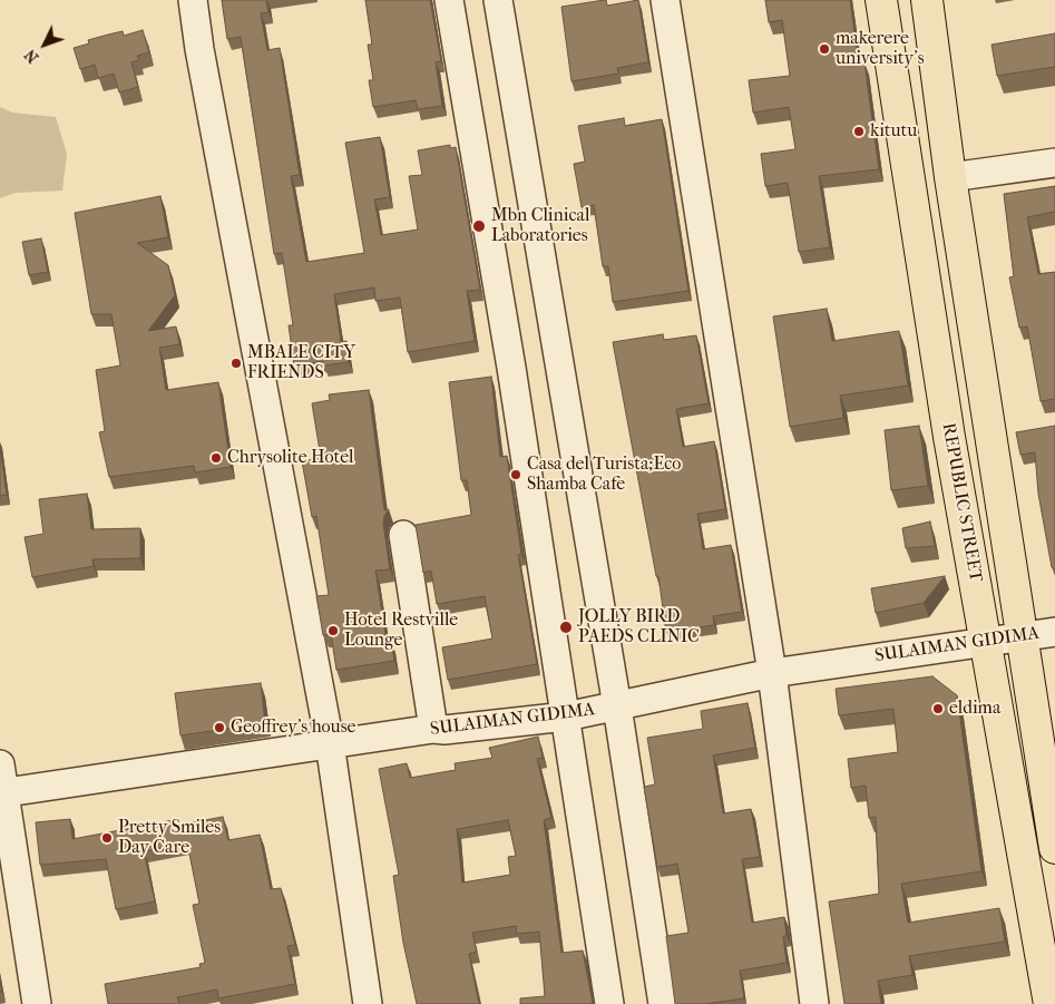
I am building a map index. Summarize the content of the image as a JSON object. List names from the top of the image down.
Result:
{
  "streets": {
    "main road": ["REPUBLIC STREET"],
    "street": ["SULAIMAN GIDIMA"]
  },
  "crossings": [
    ["REPUBLIC STREET", "SULAIMAN GIDIMA"]
  ],
  "places": [
    "makerere university's",
    "kitutu",
    "Mbn Clinical Laboratories",
    "MBALE CITY FRIENDS",
    "Chrysolite Hotel",
    "Casa del Turista;Eco Shamba Cafe",
    "JOLLY BIRD PAEDS CLINIC",
    "Hotel Restville Lounge",
    "eldima",
    "Geoffrey's house",
    "Pretty Smiles Day Care"
  ],
  "north": "bottom left"
}
